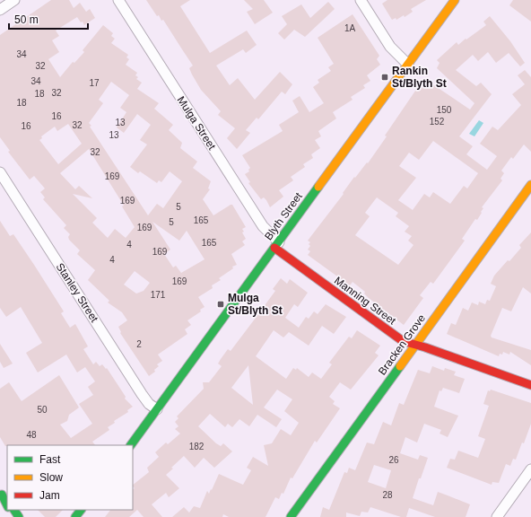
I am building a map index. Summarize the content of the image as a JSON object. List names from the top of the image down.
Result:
{
  "streets": {
    "street": [
      "Mulga Street",
      "Blyth Street",
      "Stanley Street",
      "Manning Street",
      "Bracken Grove"
    ]
  },
  "crossings": [
    ["Mulga Street", "Blyth Street"],
    ["Mulga Street", "Manning Street"],
    ["Blyth Street", "Stanley Street"],
    ["Blyth Street", "Manning Street"],
    ["Manning Street", "Bracken Grove"]
  ],
  "places": {
    "transit": ["Rankin St/Blyth St", "Mulga St/Blyth St"]
  },
  "house_numbers": [
    "1A",
    "34",
    "32",
    "34",
    "17",
    "32",
    "18",
    "18",
    "150",
    "16",
    "152",
    "13",
    "32",
    "16",
    "13",
    "32",
    "169",
    "169",
    "5",
    "165",
    "5",
    "169",
    "165",
    "4",
    "169",
    "4",
    "169",
    "171",
    "2",
    "50",
    "48",
    "182",
    "26",
    "28"
  ],
  "legend": ["Fast", "Slow", "Jam"],
  "scale_bar": "50 m"
}
